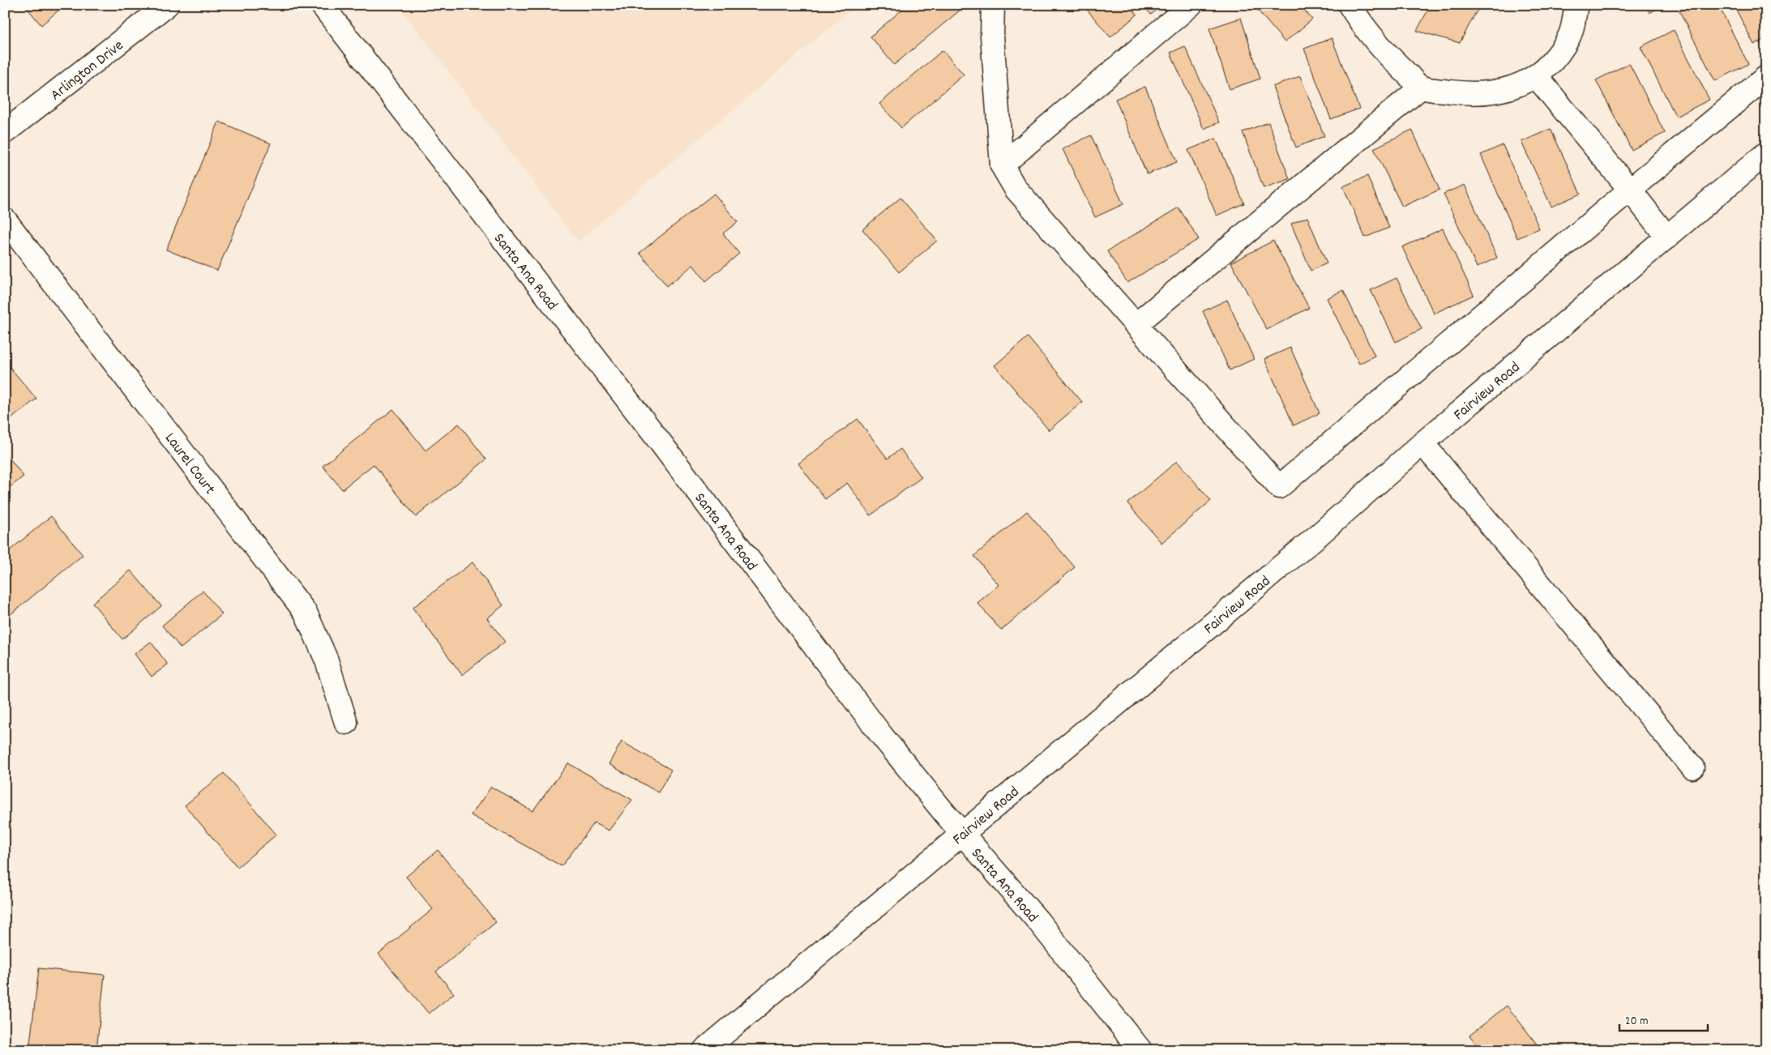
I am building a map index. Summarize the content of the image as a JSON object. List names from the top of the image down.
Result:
{
  "streets": {
    "street": [
      "Arlington Drive",
      "Santa Ana Road",
      "Fairview Road",
      "Laurel Court"
    ]
  },
  "crossings": [
    ["Santa Ana Road", "Fairview Road"]
  ],
  "scale_bar": "20 m"
}
